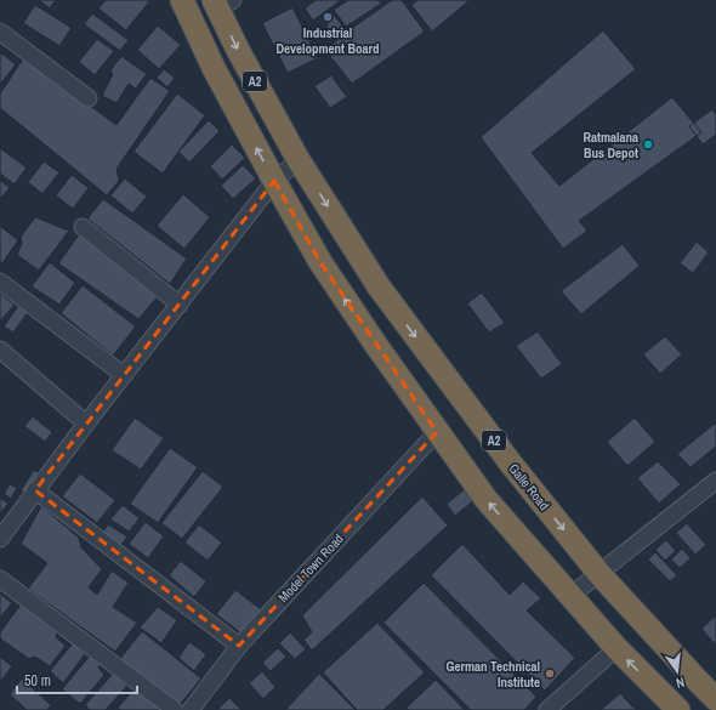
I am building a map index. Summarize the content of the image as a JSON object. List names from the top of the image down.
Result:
{
  "streets": {
    "highway": ["A2", "Galle Road"],
    "street": ["Model Town Road"]
  },
  "crossings": [
    ["A2", "Galle Road"],
    ["A2", "Model Town Road"]
  ],
  "places": ["Industrial Development Board", "Ratmalana Bus Depot", "German Technical Institute"],
  "scale_bar": "50 m",
  "north": "bottom"
}
